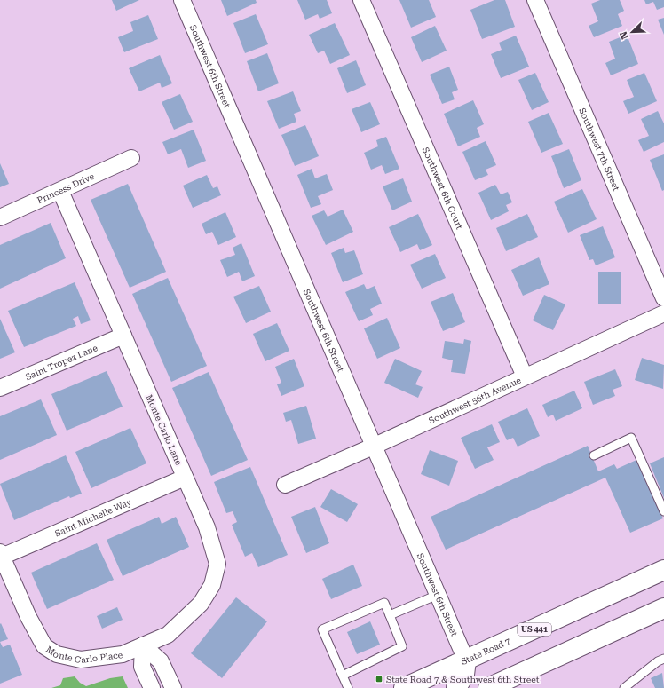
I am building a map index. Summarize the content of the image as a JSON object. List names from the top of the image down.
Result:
{
  "streets": {
    "main road": ["US 441", "State Road 7"],
    "street": [
      "Southwest 6th Street",
      "Southwest 7th Street",
      "Princess Drive",
      "Southwest 6th Court",
      "Saint Tropez Lane",
      "Southwest 56th Avenue",
      "Monte Carlo Lane",
      "Saint Michelle Way",
      "Monte Carlo Place"
    ]
  },
  "crossings": [
    ["Southwest 6th Street", "Southwest 56th Avenue"],
    ["Southwest 6th Street", "State Road 7"],
    ["Princess Drive", "Monte Carlo Lane"],
    ["Southwest 6th Court", "Southwest 56th Avenue"],
    ["Saint Tropez Lane", "Monte Carlo Lane"],
    ["Monte Carlo Lane", "Saint Michelle Way"],
    ["Monte Carlo Lane", "Monte Carlo Place"],
    ["Saint Michelle Way", "Monte Carlo Place"]
  ],
  "places": {
    "transit": ["State Road 7 & Southwest 6th Street"]
  },
  "north": "bottom left"
}
